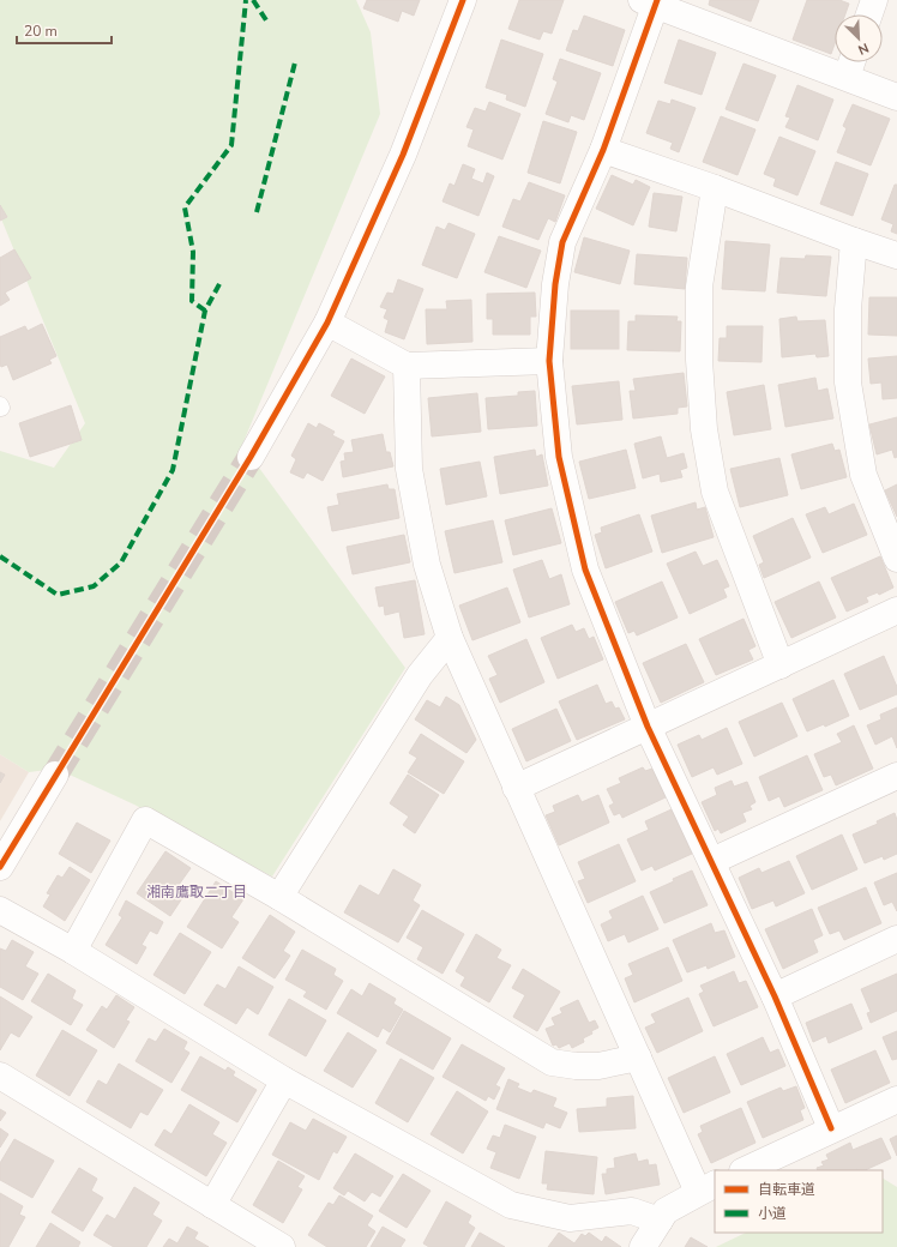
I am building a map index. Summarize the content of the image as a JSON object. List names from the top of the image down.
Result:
{
  "districts": ["湘南鷹取二丁目"],
  "legend": ["自転車道", "小道"],
  "scale_bar": "20 m",
  "north": "bottom right"
}
